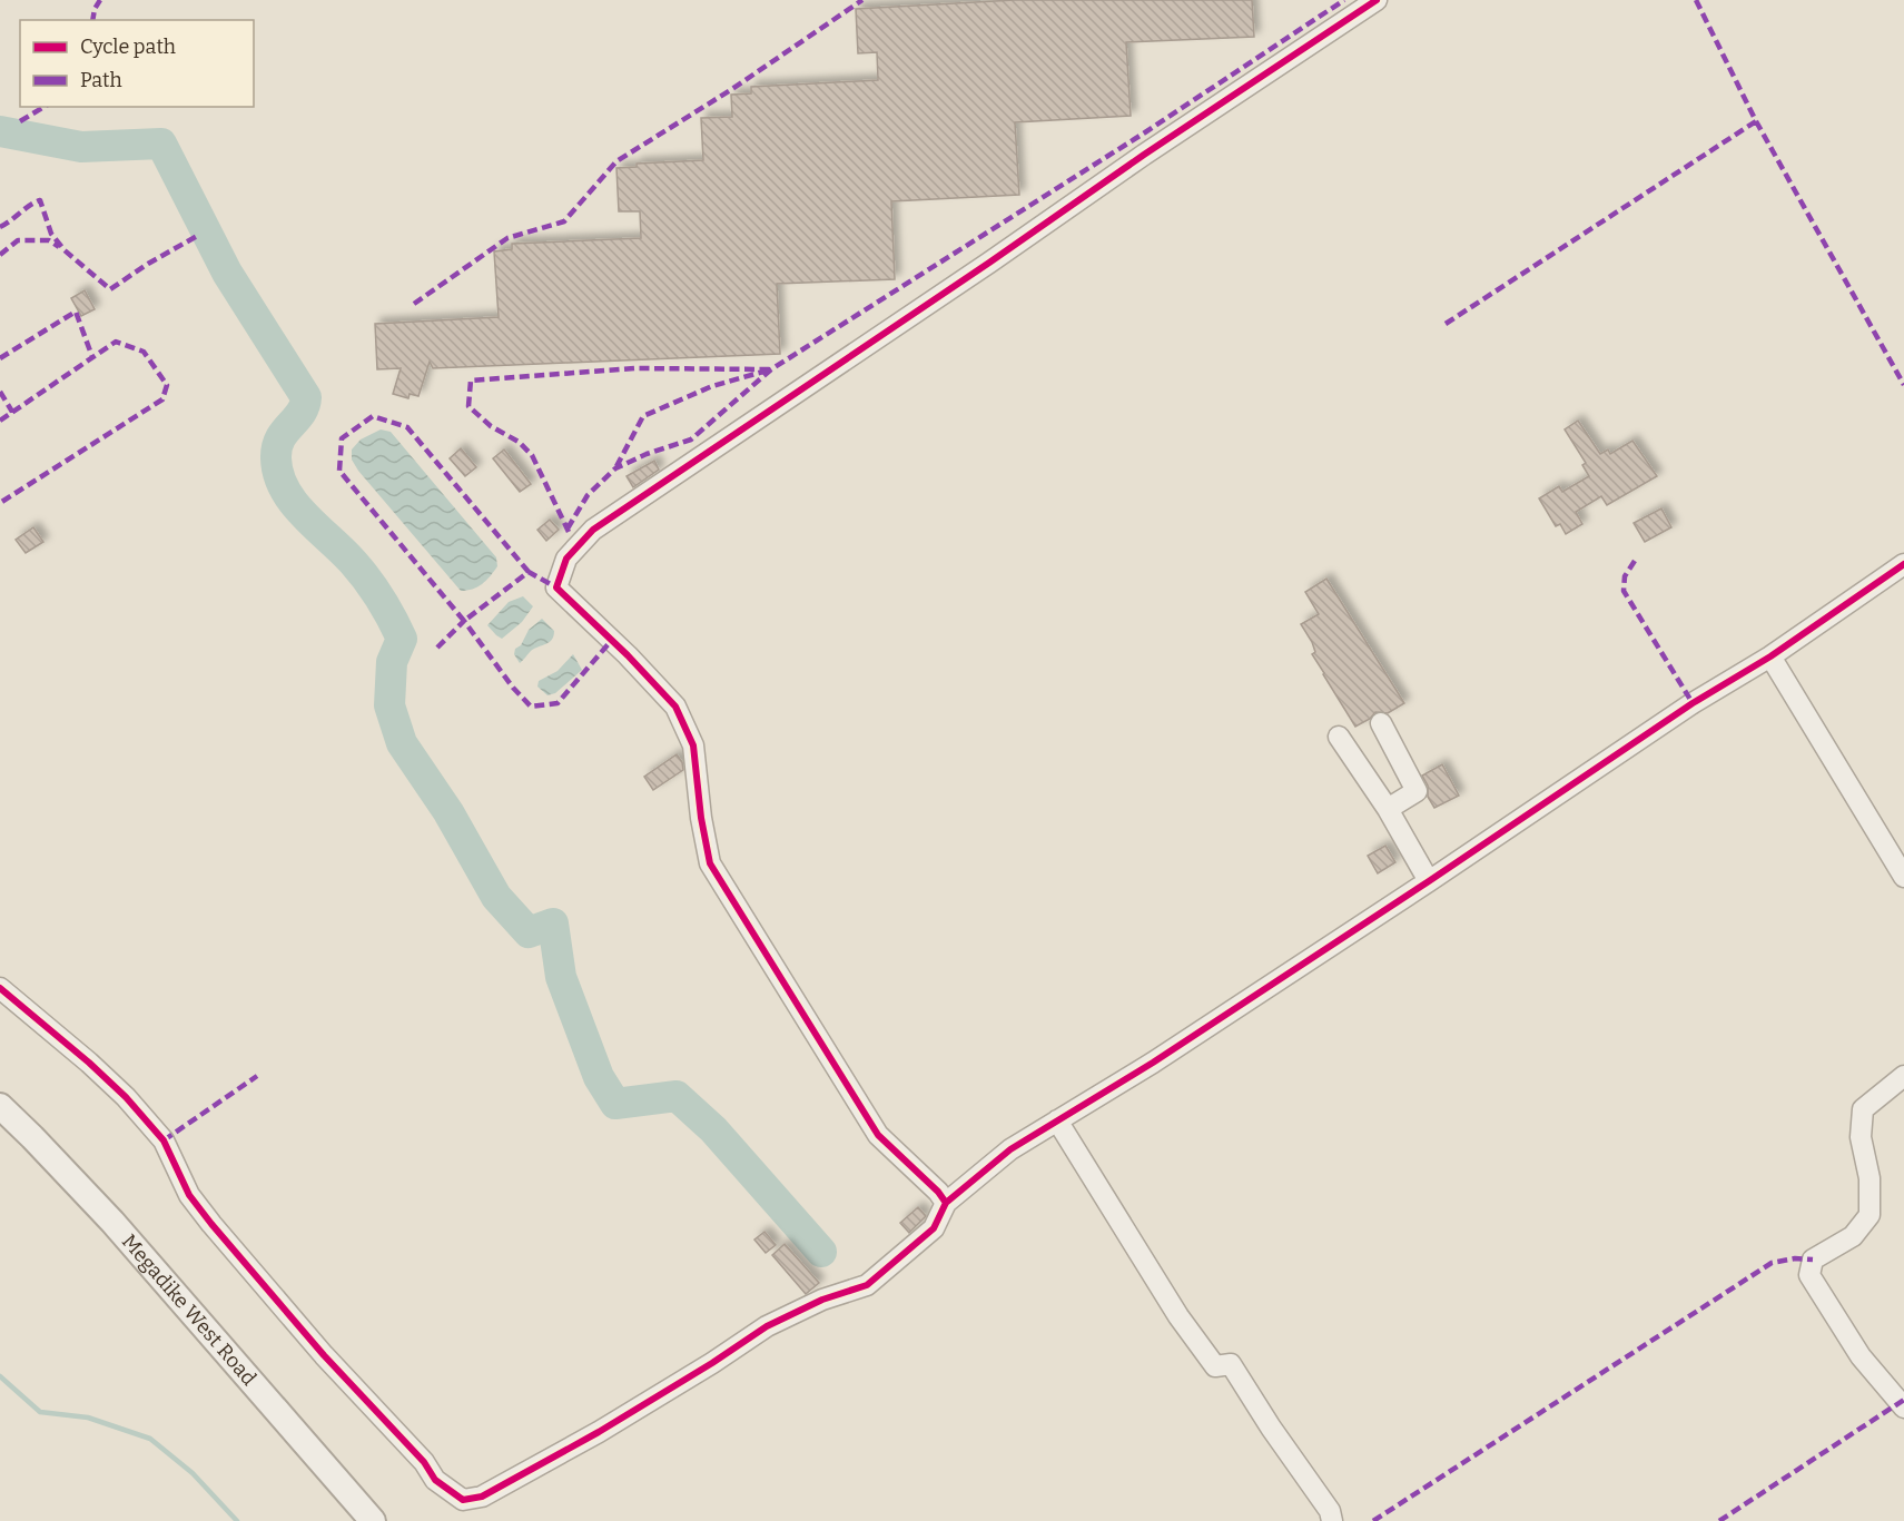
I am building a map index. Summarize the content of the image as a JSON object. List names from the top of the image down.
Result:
{
  "streets": {
    "street": ["Megadike West Road"]
  },
  "legend": ["Cycle path", "Path"]
}
